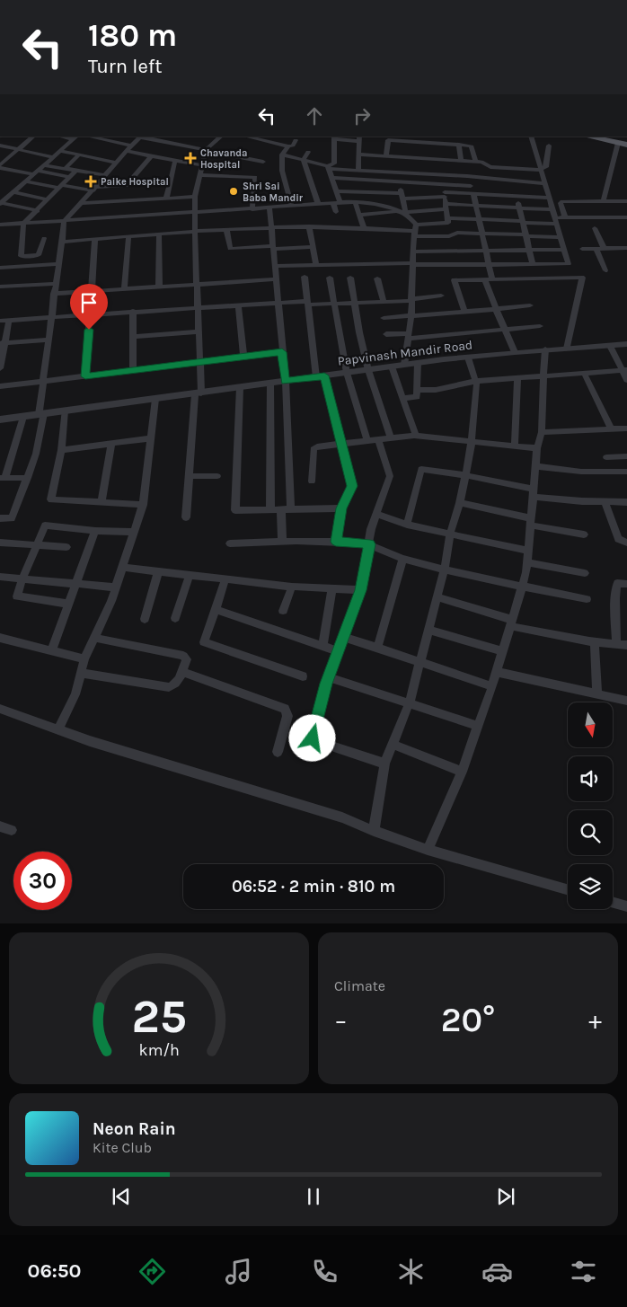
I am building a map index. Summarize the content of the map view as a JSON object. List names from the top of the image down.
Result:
{
  "streets": {
    "street": ["Papvinash Mandir Road"]
  },
  "places": {
    "health": ["Chavanda Hospital", "Paike Hospital"],
    "other": ["Shri Sai Baba Mandir"]
  },
  "north": "bottom",
  "page": {
    "turn": ["180 m", "Turn left"],
    "limit": "30",
    "trip": "06:52 · 2 min · 810 m",
    "tile": "Climate",
    "heat": ["−", "20°", "+"],
    "song": ["Neon Rain", "Kite Club"],
    "tabs": "06:50",
    "gauge": ["25", "km/h"]
  }
}
